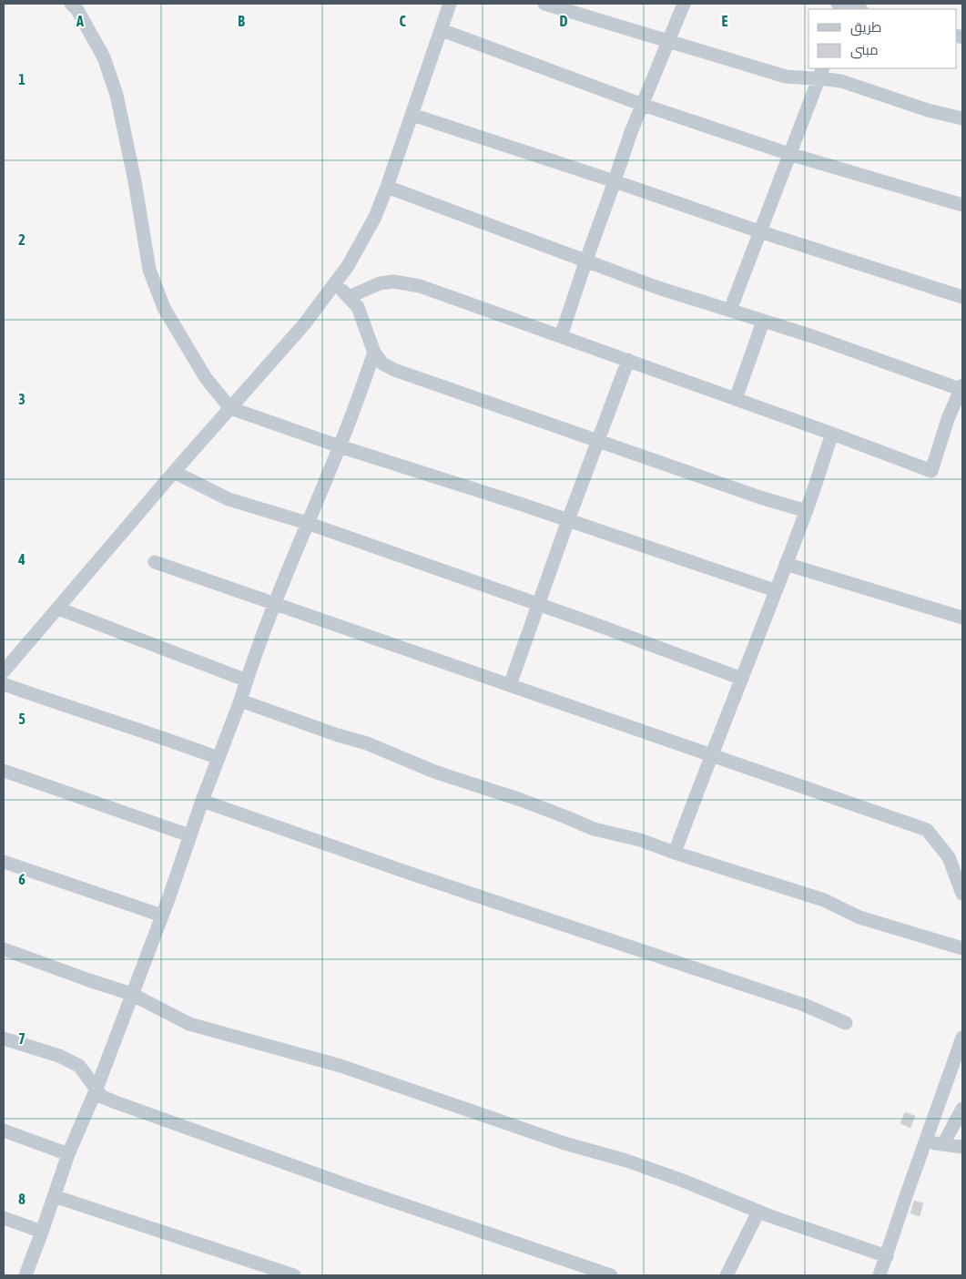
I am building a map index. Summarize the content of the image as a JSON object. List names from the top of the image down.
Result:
{
  "legend": ["طريق", "مبنى"],
  "grid": {
    "columns": [
      "A",
      "B",
      "C",
      "D",
      "E"
    ],
    "rows": [
      "1",
      "2",
      "3",
      "4",
      "5",
      "6",
      "7",
      "8"
    ]
  }
}
